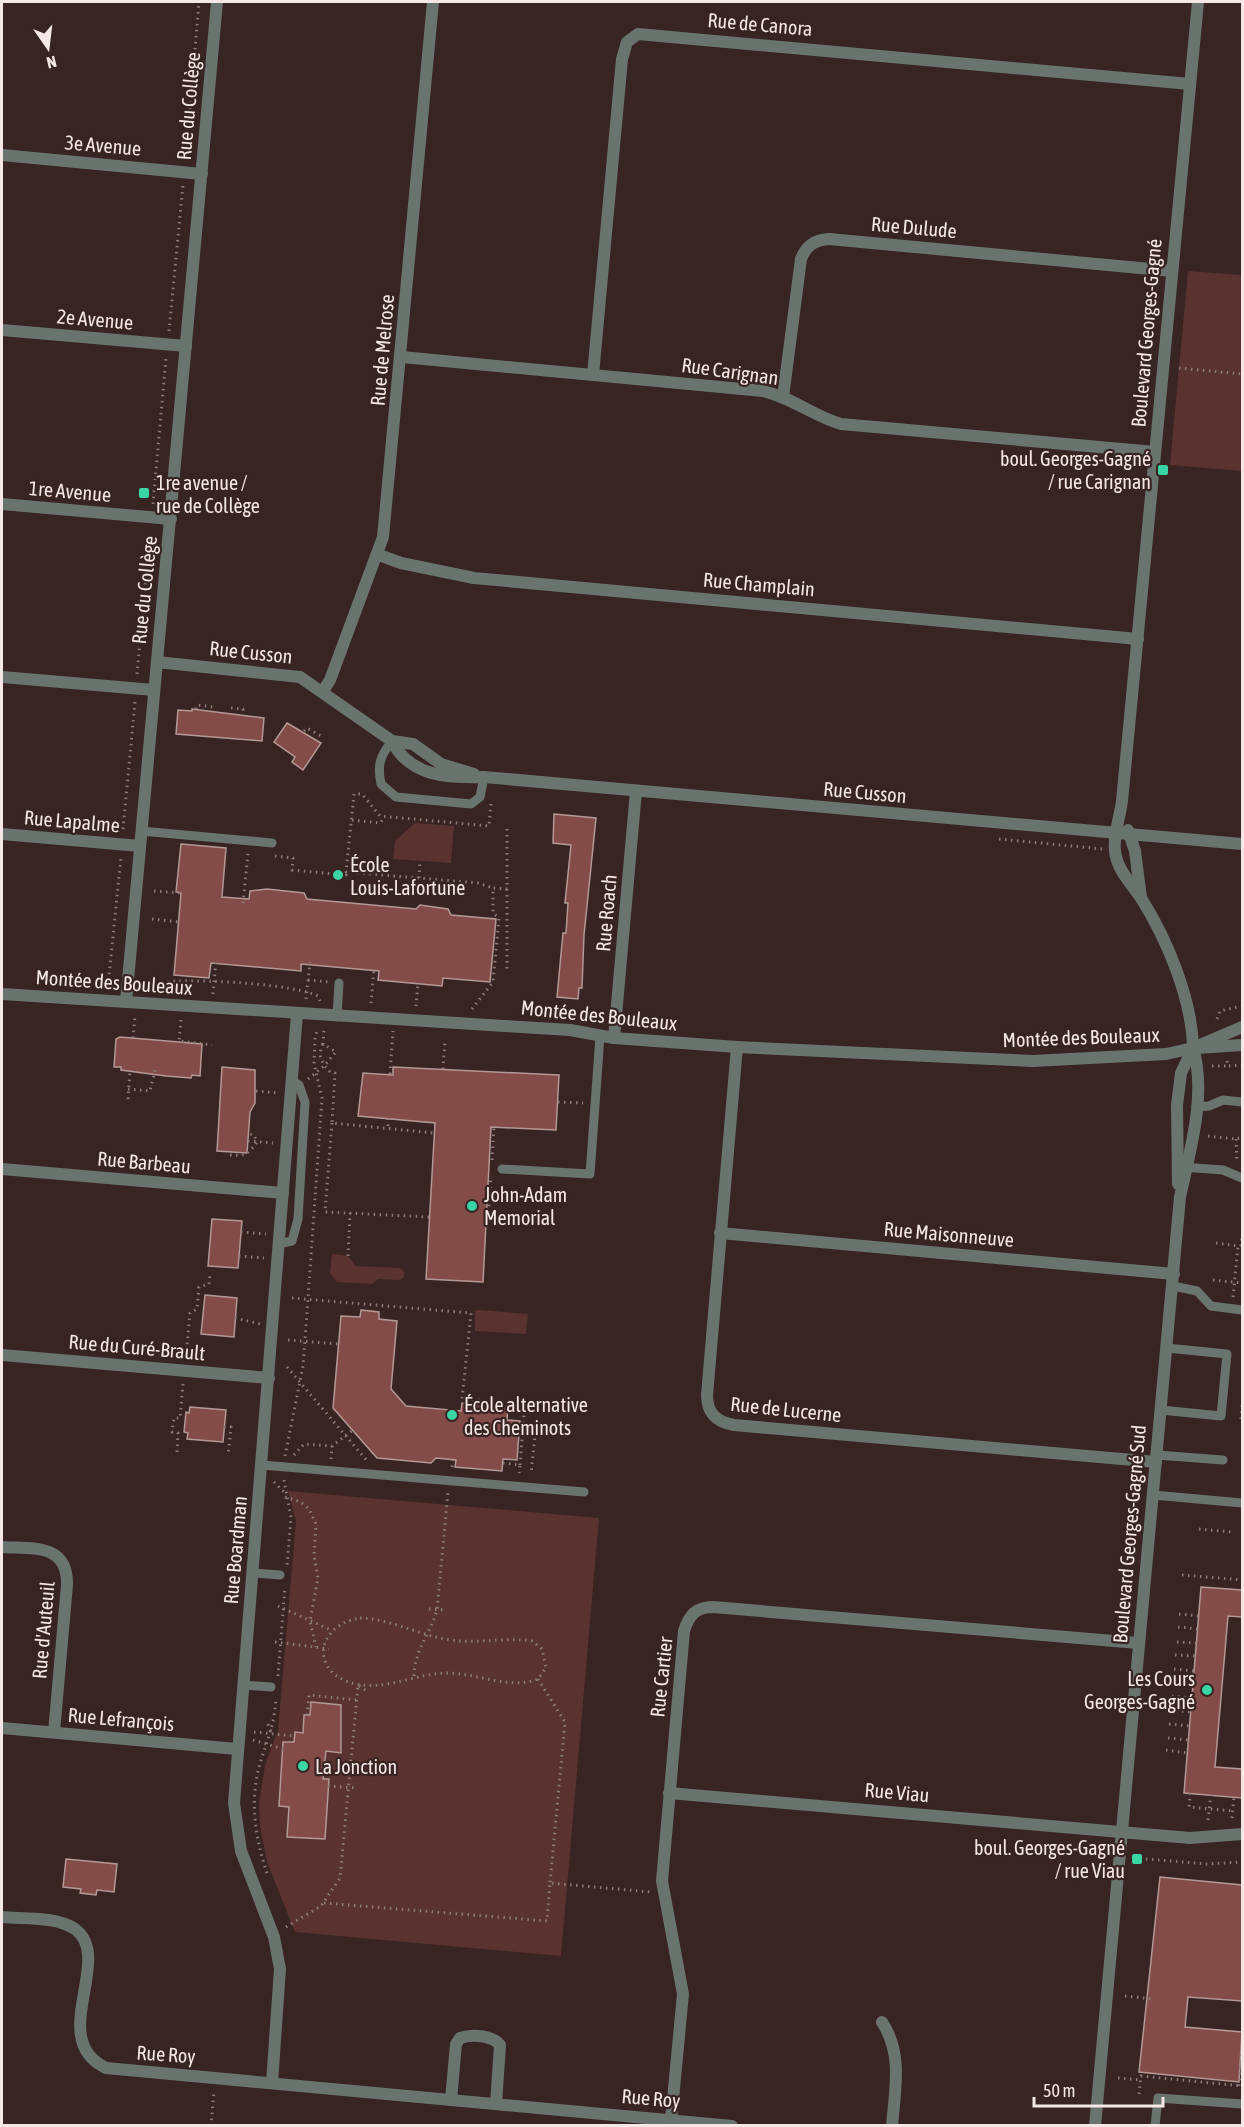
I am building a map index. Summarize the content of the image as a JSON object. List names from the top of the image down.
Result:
{
  "streets": {
    "street": [
      "Rue de Canora",
      "Rue du Collège",
      "3e Avenue",
      "Rue Dulude",
      "2e Avenue",
      "Boulevard Georges-Gagné",
      "Rue de Melrose",
      "Rue Carignan",
      "1re Avenue",
      "Rue Champlain",
      "Rue Cusson",
      "Rue Lapalme",
      "Rue Roach",
      "Montée des Bouleaux",
      "Rue Barbeau",
      "Rue Maisonneuve",
      "Rue du Curé-Brault",
      "Rue de Lucerne",
      "Boulevard Georges-Gagné Sud",
      "Rue Boardman",
      "Rue d'Auteuil",
      "Rue Cartier",
      "Rue Lefrançois",
      "Rue Viau",
      "Rue Roy"
    ]
  },
  "crossings": [
    ["Rue de Canora", "Boulevard Georges-Gagné"],
    ["Rue de Canora", "Rue Carignan"],
    ["Rue du Collège", "3e Avenue"],
    ["Rue du Collège", "2e Avenue"],
    ["Rue du Collège", "1re Avenue"],
    ["Rue du Collège", "Rue Cusson"],
    ["Rue du Collège", "Rue Lapalme"],
    ["Rue du Collège", "Montée des Bouleaux"],
    ["Rue Dulude", "Boulevard Georges-Gagné"],
    ["Rue Dulude", "Rue Carignan"],
    ["Boulevard Georges-Gagné", "Rue Carignan"],
    ["Boulevard Georges-Gagné", "Rue Champlain"],
    ["Boulevard Georges-Gagné", "Rue Cusson"],
    ["Boulevard Georges-Gagné", "Montée des Bouleaux"],
    ["Boulevard Georges-Gagné", "Boulevard Georges-Gagné Sud"],
    ["Rue de Melrose", "Rue Carignan"],
    ["Rue de Melrose", "Rue Champlain"],
    ["Rue de Melrose", "Rue Cusson"],
    ["Rue Cusson", "Rue Roach"],
    ["Rue Roach", "Montée des Bouleaux"],
    ["Montée des Bouleaux", "Rue de Lucerne"],
    ["Montée des Bouleaux", "Boulevard Georges-Gagné Sud"],
    ["Montée des Bouleaux", "Rue Boardman"],
    ["Rue Barbeau", "Rue Boardman"],
    ["Rue Maisonneuve", "Rue de Lucerne"],
    ["Rue Maisonneuve", "Boulevard Georges-Gagné Sud"],
    ["Rue du Curé-Brault", "Rue Boardman"],
    ["Rue de Lucerne", "Boulevard Georges-Gagné Sud"],
    ["Boulevard Georges-Gagné Sud", "Rue Cartier"],
    ["Boulevard Georges-Gagné Sud", "Rue Viau"],
    ["Rue Boardman", "Rue Lefrançois"],
    ["Rue Boardman", "Rue Roy"],
    ["Rue d'Auteuil", "Rue Lefrançois"],
    ["Rue Cartier", "Rue Viau"],
    ["Rue Cartier", "Rue Roy"]
  ],
  "places": {
    "transit": ["boul. Georges-Gagné / rue Carignan", "1re avenue / rue de Collège", "boul. Georges-Gagné / rue Viau"],
    "other": [
      "École Louis-Lafortune",
      "John-Adam Memorial",
      "École alternative des Cheminots",
      "Les Cours Georges-Gagné",
      "La Jonction"
    ]
  },
  "scale_bar": "50 m",
  "north": "bottom"
}
